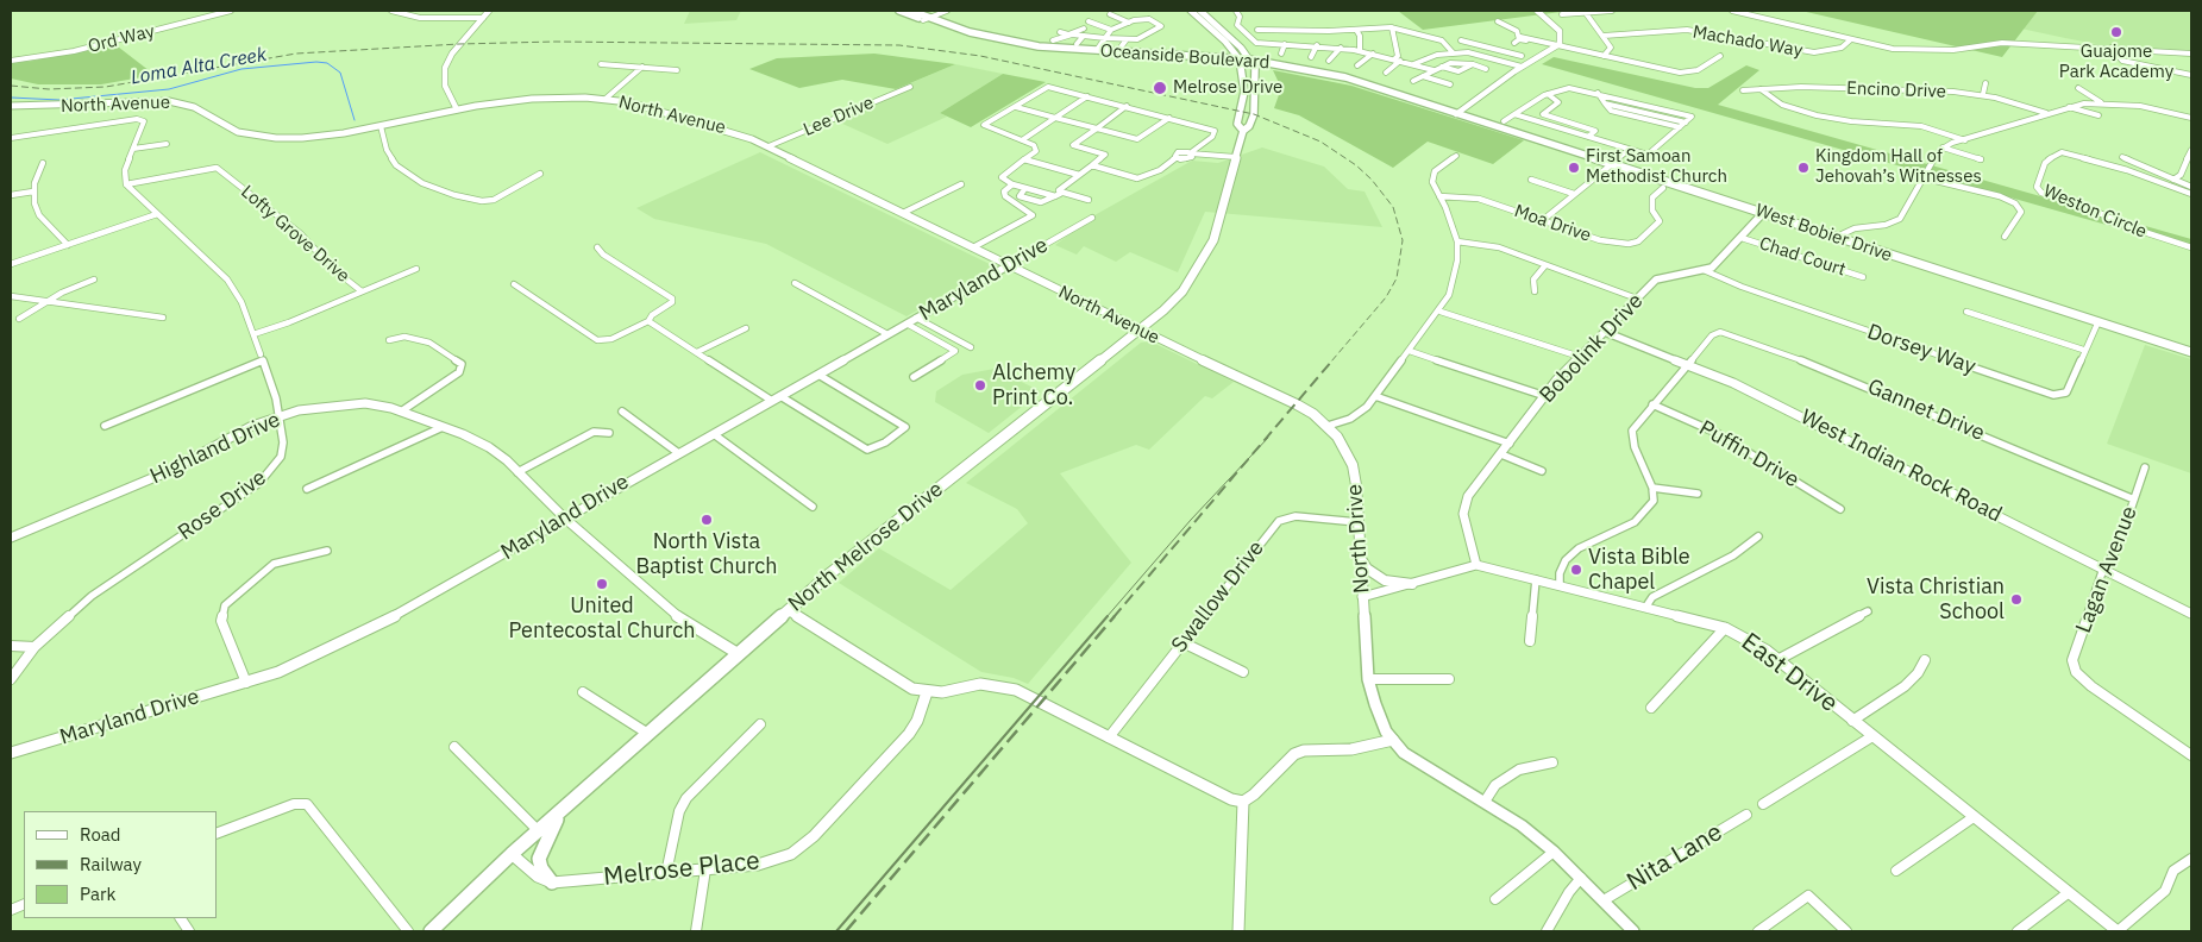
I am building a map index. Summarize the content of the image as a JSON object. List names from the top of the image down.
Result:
{
  "streets": {
    "main road": [
      "Oceanside Boulevard",
      "North Avenue",
      "West Bobier Drive",
      "North Drive",
      "North Melrose Drive"
    ],
    "street": [
      "Ord Way",
      "Machado Way",
      "Encino Drive",
      "Lee Drive",
      "Weston Circle",
      "Moa Drive",
      "Lofty Grove Drive",
      "Chad Court",
      "Maryland Drive",
      "Bobolink Drive",
      "Dorsey Way",
      "Gannet Drive",
      "Highland Drive",
      "Puffin Drive",
      "West Indian Rock Road",
      "Rose Drive",
      "Lagan Avenue",
      "Swallow Drive",
      "East Drive",
      "Nita Lane",
      "Melrose Place"
    ]
  },
  "crossings": [
    ["Oceanside Boulevard", "West Bobier Drive"],
    ["Oceanside Boulevard", "North Melrose Drive"],
    ["North Avenue", "Lee Drive"],
    ["North Avenue", "Maryland Drive"],
    ["North Avenue", "North Drive"],
    ["North Avenue", "North Melrose Drive"],
    ["West Bobier Drive", "Bobolink Drive"],
    ["West Bobier Drive", "Dorsey Way"],
    ["Chad Court", "Bobolink Drive"],
    ["Maryland Drive", "Highland Drive"],
    ["Bobolink Drive", "Dorsey Way"],
    ["Bobolink Drive", "West Indian Rock Road"],
    ["Bobolink Drive", "East Drive"],
    ["Gannet Drive", "West Indian Rock Road"],
    ["Gannet Drive", "Lagan Avenue"],
    ["Highland Drive", "Rose Drive"],
    ["Highland Drive", "North Melrose Drive"],
    ["West Indian Rock Road", "Lagan Avenue"],
    ["North Drive", "Swallow Drive"],
    ["North Drive", "East Drive"],
    ["North Drive", "Nita Lane"]
  ],
  "water": ["Loma Alta Creek"],
  "places": [
    "Guajome Park Academy",
    "Melrose Drive",
    "First Samoan Methodist Church",
    "Kingdom Hall of Jehovah’s Witnesses",
    "Alchemy Print Co.",
    "North Vista Baptist Church",
    "Vista Bible Chapel",
    "United Pentecostal Church",
    "Vista Christian School"
  ],
  "legend": ["Road", "Railway", "Park"]
}
